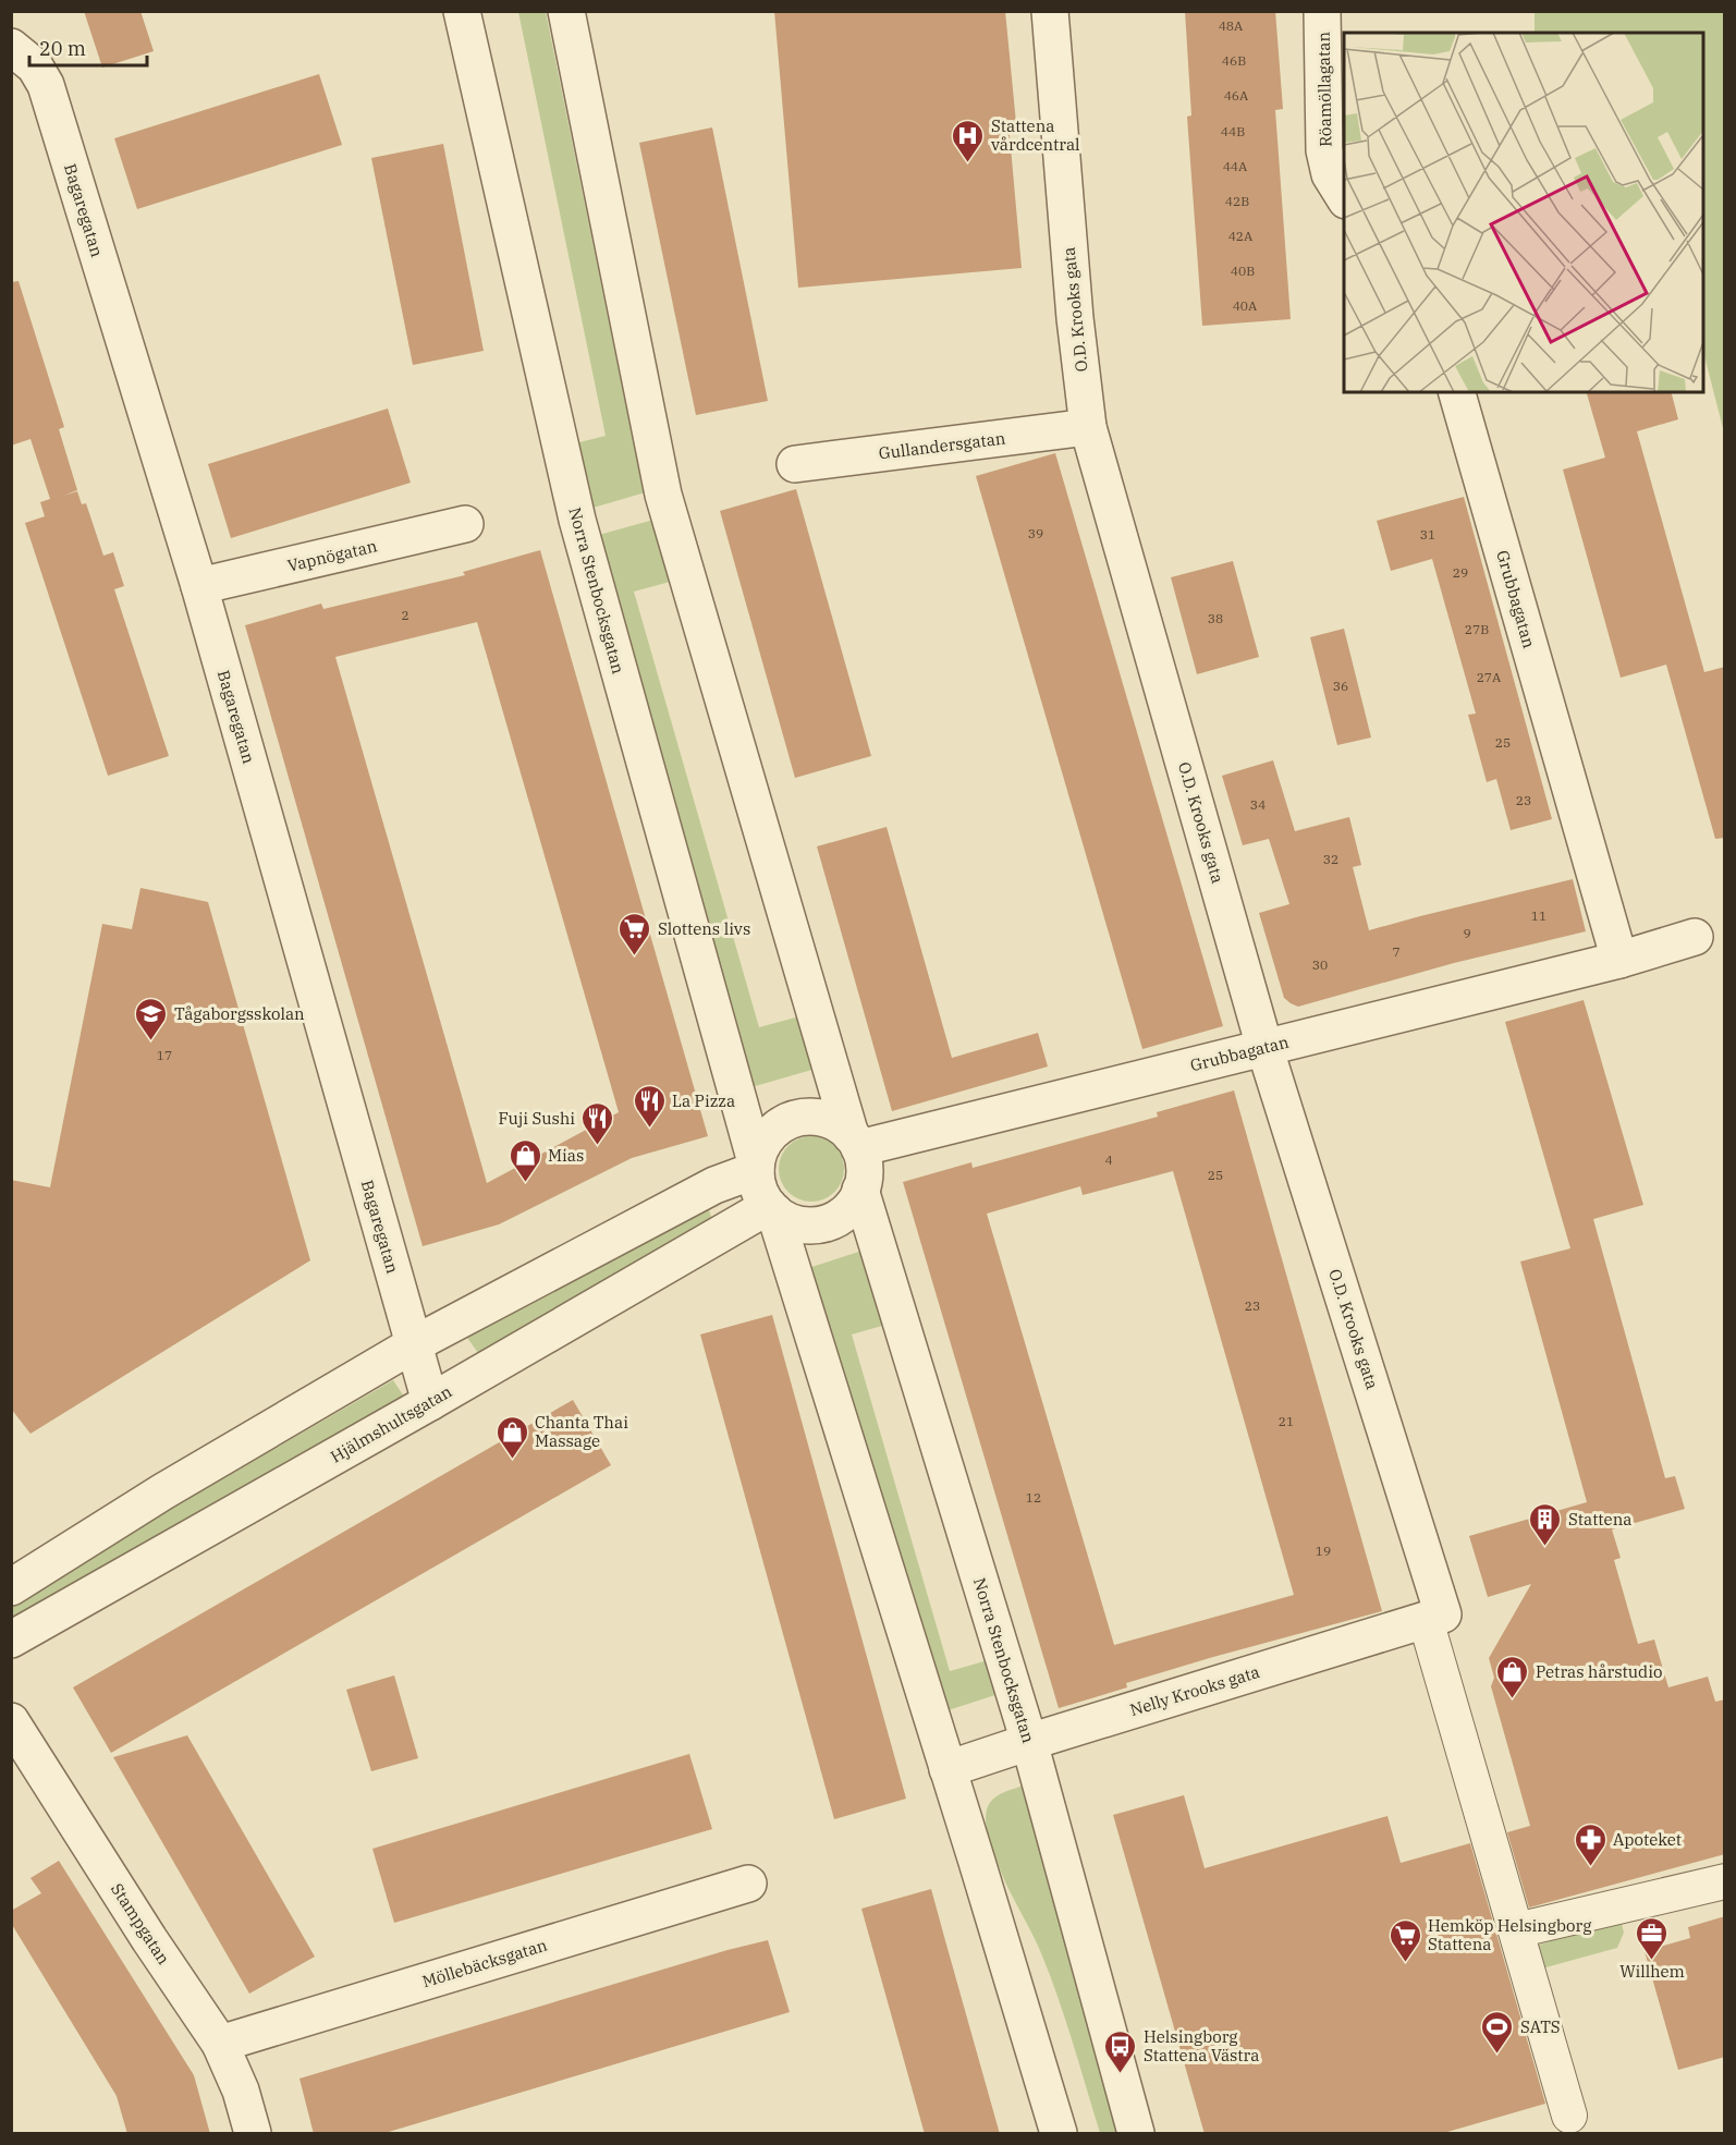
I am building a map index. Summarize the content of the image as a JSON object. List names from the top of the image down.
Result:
{
  "streets": {
    "street": [
      "Röamöllagatan",
      "Bagaregatan",
      "O.D. Krooks gata",
      "Gullandersgatan",
      "Vapnögatan",
      "Norra Stenbocksgatan",
      "Grubbagatan",
      "Hjälmshultsgatan",
      "Nelly Krooks gata",
      "Stampgatan",
      "Möllebäcksgatan"
    ]
  },
  "crossings": [
    ["Bagaregatan", "Vapnögatan"],
    ["Bagaregatan", "Hjälmshultsgatan"],
    ["O.D. Krooks gata", "Gullandersgatan"],
    ["O.D. Krooks gata", "Grubbagatan"],
    ["O.D. Krooks gata", "Nelly Krooks gata"],
    ["Norra Stenbocksgatan", "Grubbagatan"],
    ["Norra Stenbocksgatan", "Hjälmshultsgatan"],
    ["Norra Stenbocksgatan", "Nelly Krooks gata"],
    ["Grubbagatan", "Hjälmshultsgatan"],
    ["Stampgatan", "Möllebäcksgatan"]
  ],
  "places": {
    "hospital": ["Stattena vårdcentral"],
    "supermarket": ["Slottens livs", "Hemköp Helsingborg Stattena"],
    "school or university": ["Tågaborgsskolan"],
    "restaurant": ["La Pizza", "Fuji Sushi"],
    "shop": ["Mias", "Chanta Thai Massage", "Petras hårstudio"],
    "building": ["Stattena"],
    "pharmacy": ["Apoteket"],
    "office": ["Willhem"],
    "sports": ["SATS"],
    "bus stop": ["Helsingborg Stattena Västra"]
  },
  "house_numbers": [
    "48A",
    "46B",
    "46A",
    "44B",
    "44A",
    "42B",
    "42A",
    "40B",
    "40A",
    "39",
    "31",
    "29",
    "2",
    "38",
    "27B",
    "27A",
    "36",
    "25",
    "23",
    "34",
    "32",
    "11",
    "9",
    "7",
    "30",
    "17",
    "4",
    "25",
    "23",
    "21",
    "12",
    "19"
  ],
  "scale_bar": "20 m"
}
